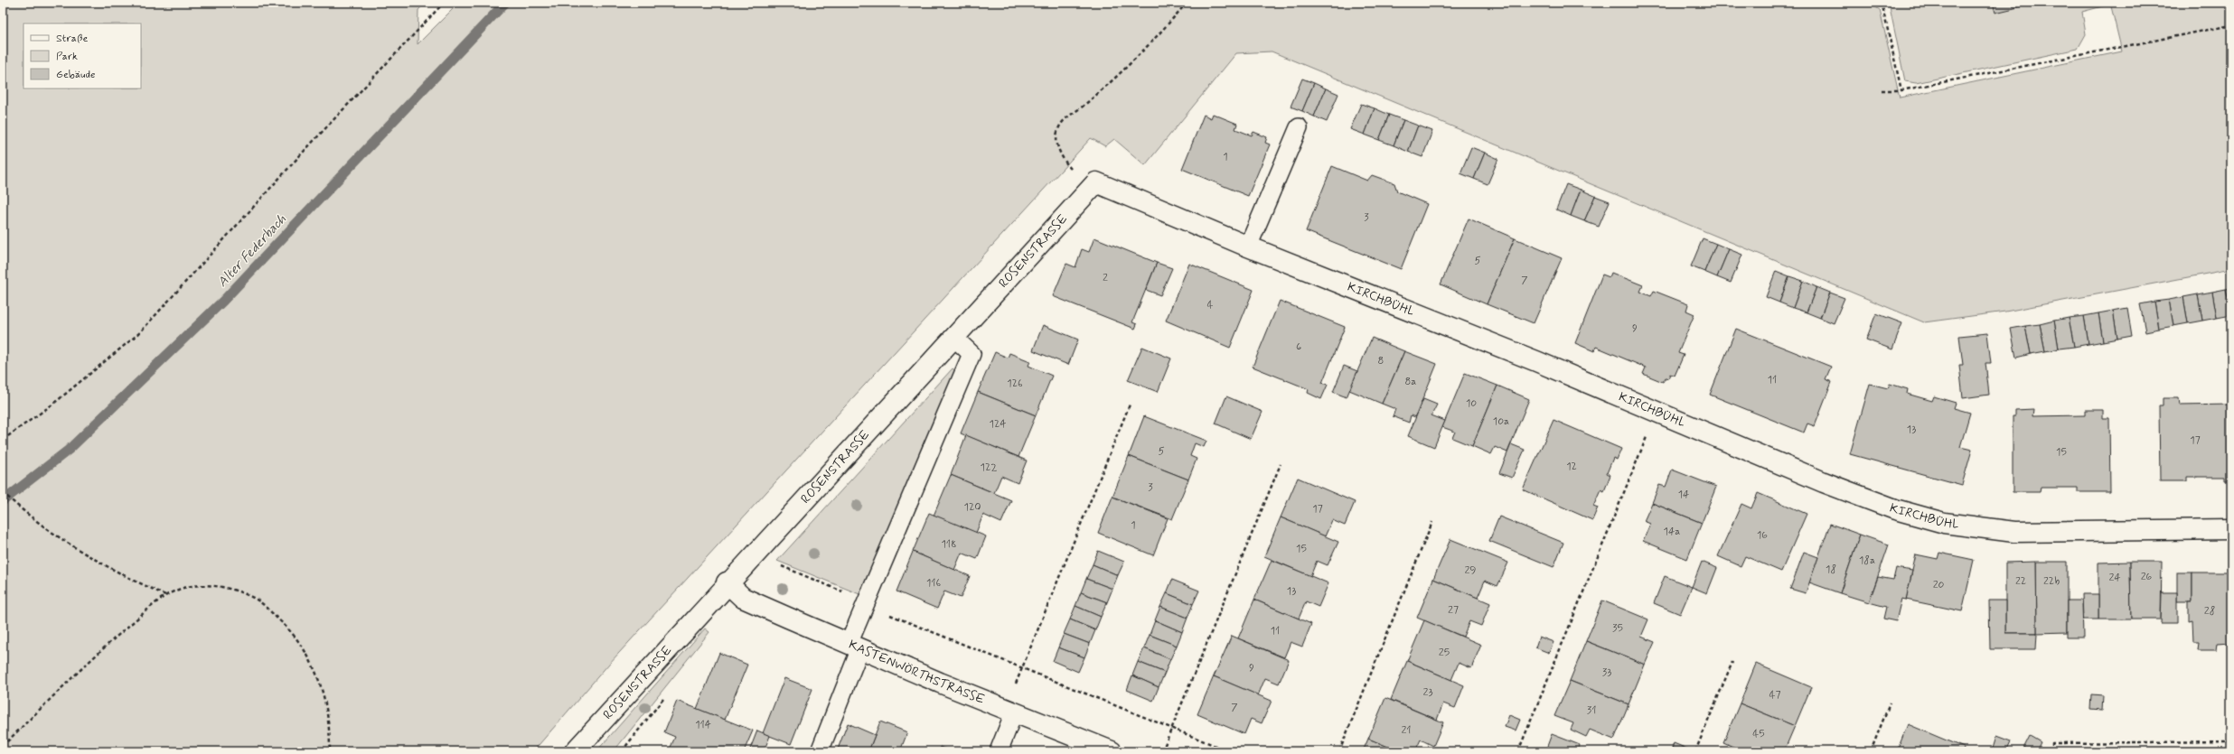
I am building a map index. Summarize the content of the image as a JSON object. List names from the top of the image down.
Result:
{
  "streets": {
    "street": ["ROSENSTRASSE", "KIRCHBÜHL", "KASTENWÖRTHSTRASSE"]
  },
  "crossings": [
    ["ROSENSTRASSE", "KIRCHBÜHL"],
    ["ROSENSTRASSE", "KASTENWÖRTHSTRASSE"]
  ],
  "water": ["Alter Federbach"],
  "house_numbers": [
    "1",
    "3",
    "5",
    "2",
    "7",
    "4",
    "9",
    "6",
    "8",
    "11",
    "8a",
    "126",
    "10",
    "10a",
    "124",
    "13",
    "17",
    "5",
    "15",
    "12",
    "122",
    "3",
    "14",
    "120",
    "17",
    "1",
    "14a",
    "16",
    "118",
    "15",
    "18a",
    "18",
    "29",
    "26",
    "24",
    "22",
    "22b",
    "116",
    "20",
    "13",
    "27",
    "28",
    "35",
    "11",
    "25",
    "9",
    "33",
    "23",
    "47",
    "7",
    "31",
    "114",
    "21",
    "45"
  ],
  "legend": ["Straße", "Park", "Gebäude"]
}
